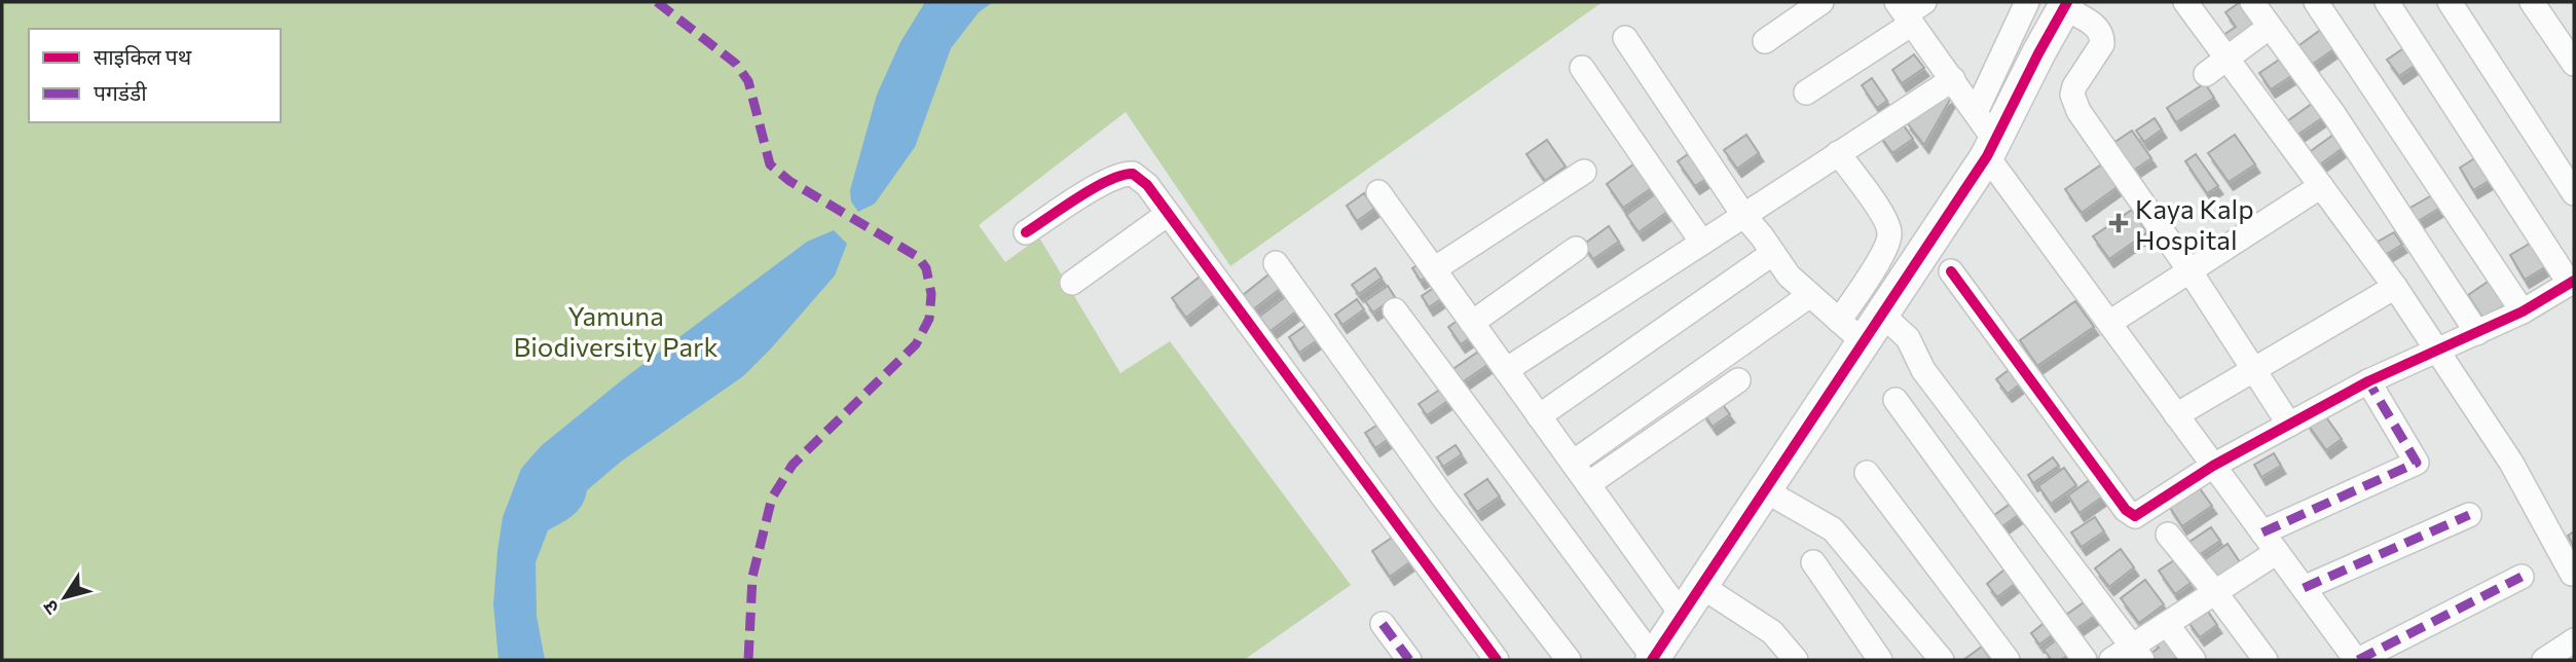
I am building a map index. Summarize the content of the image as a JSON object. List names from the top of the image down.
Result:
{
  "parks": ["Yamuna Biodiversity Park"],
  "places": {
    "health": ["Kaya Kalp Hospital"]
  },
  "legend": ["साइकिल पथ", "पगडंडी"],
  "north": "bottom left"
}
